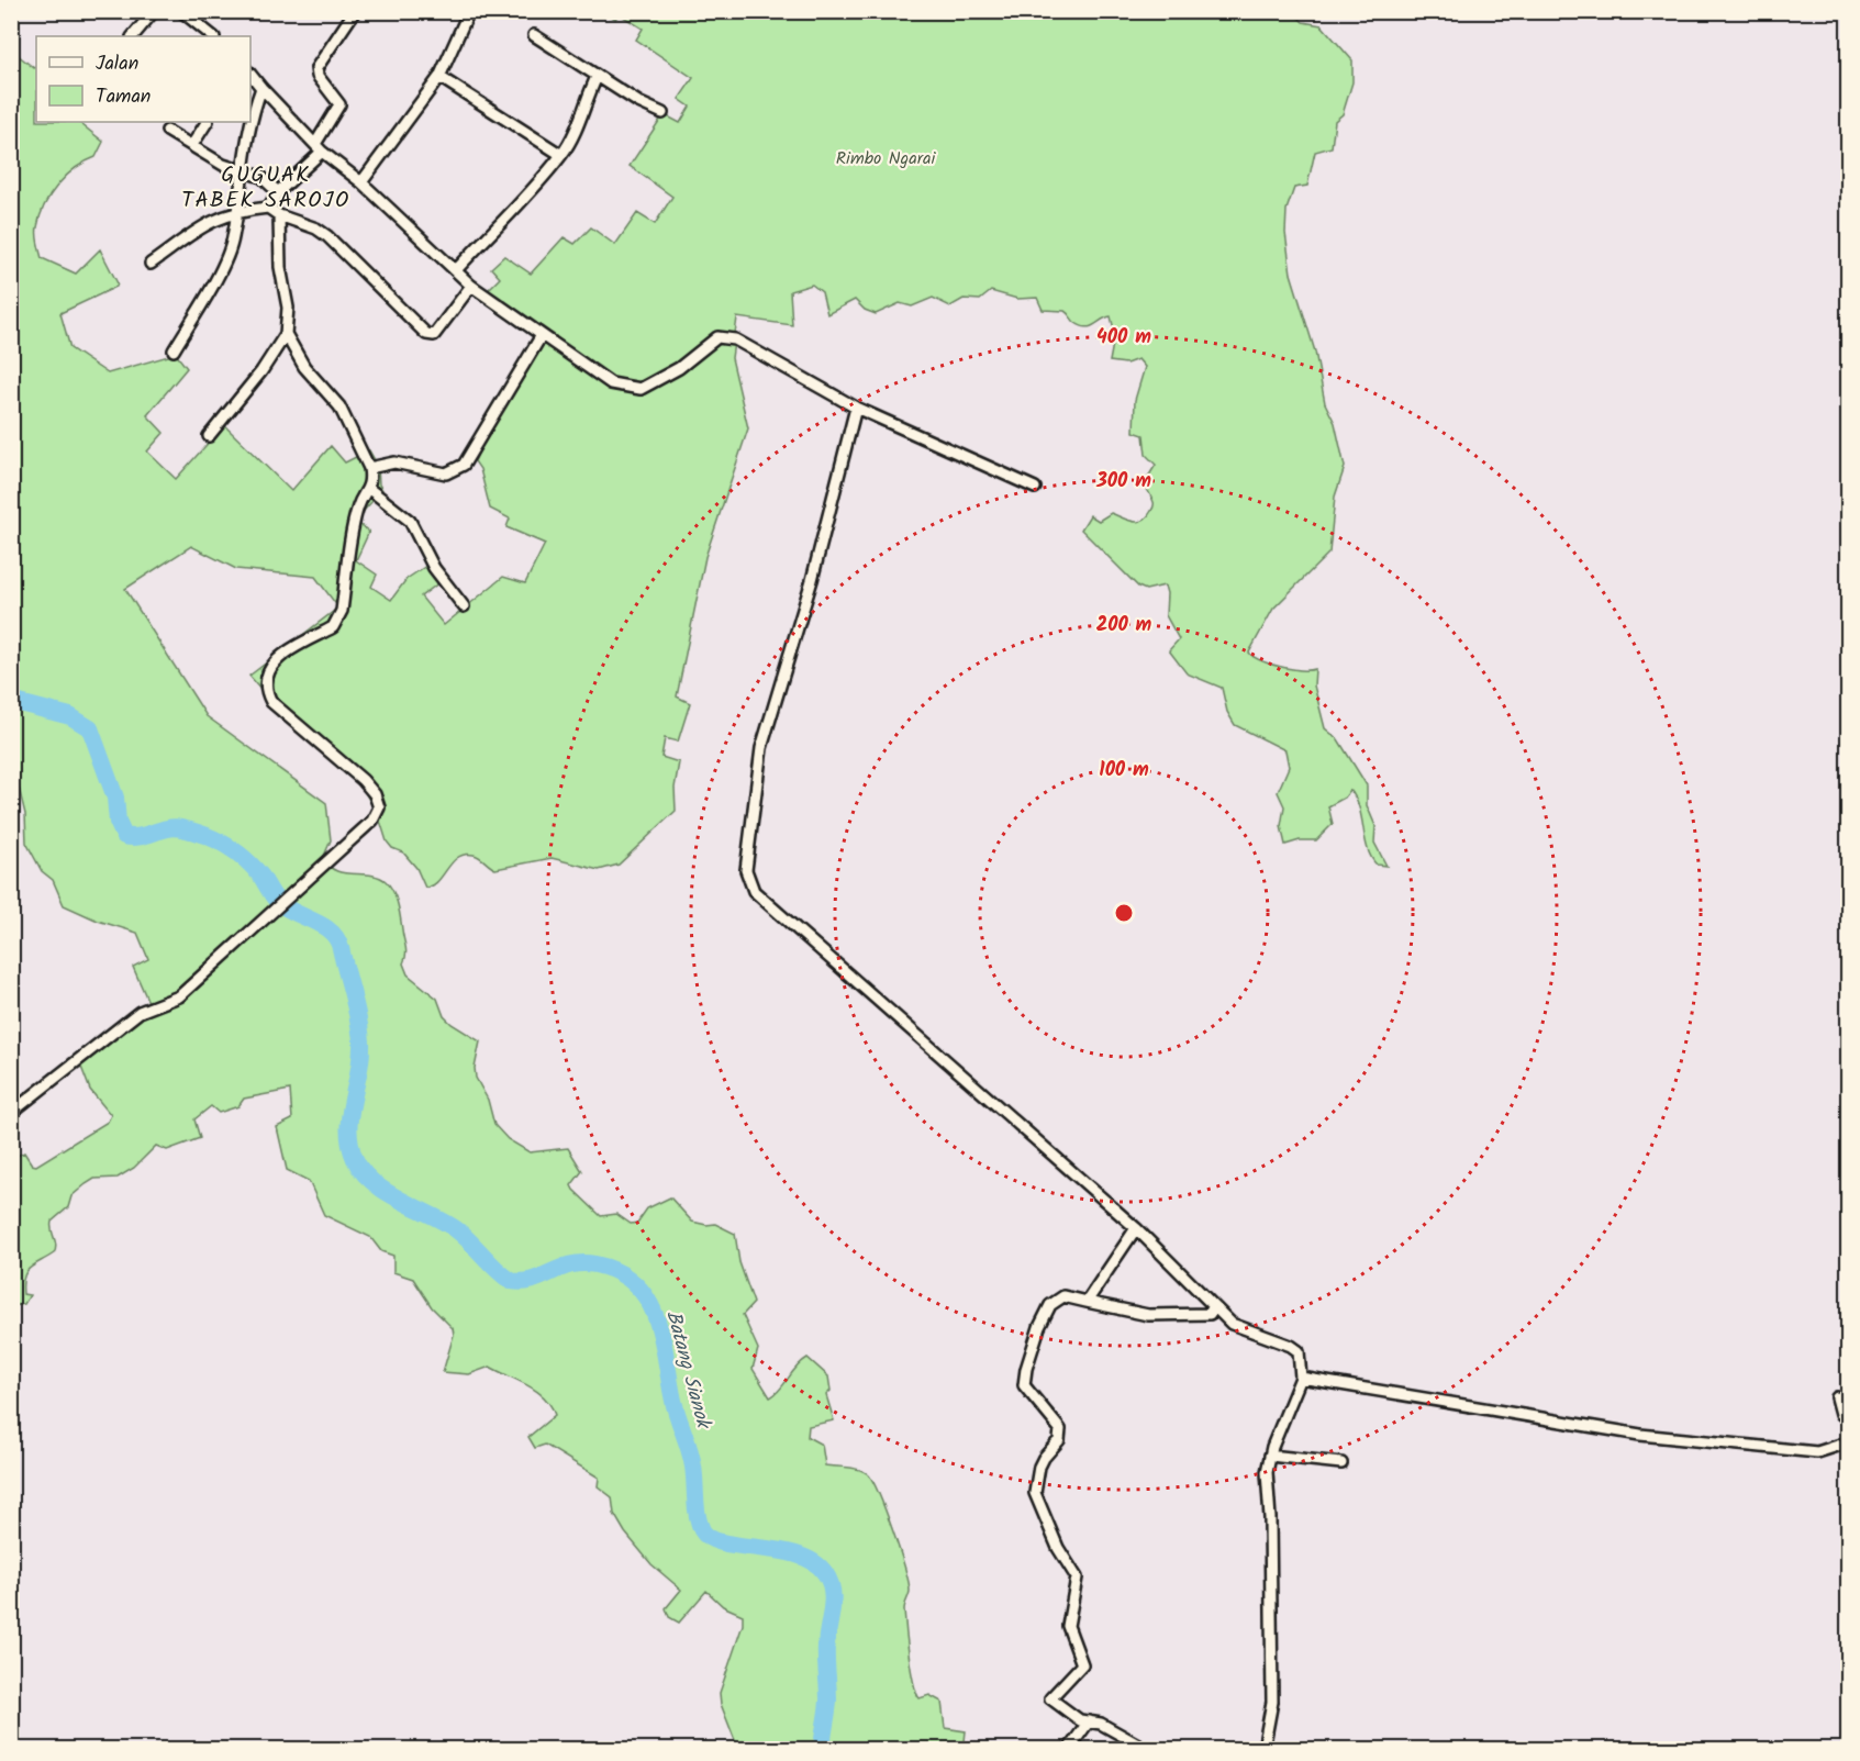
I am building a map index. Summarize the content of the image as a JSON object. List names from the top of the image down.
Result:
{
  "districts": ["GUGUAK TABEK SAROJO"],
  "water": ["Batang Sianok"],
  "parks": ["Rimbo Ngarai"],
  "legend": ["Jalan", "Taman"],
  "rings": [
    "400 m",
    "300 m",
    "200 m",
    "100 m"
  ]
}
